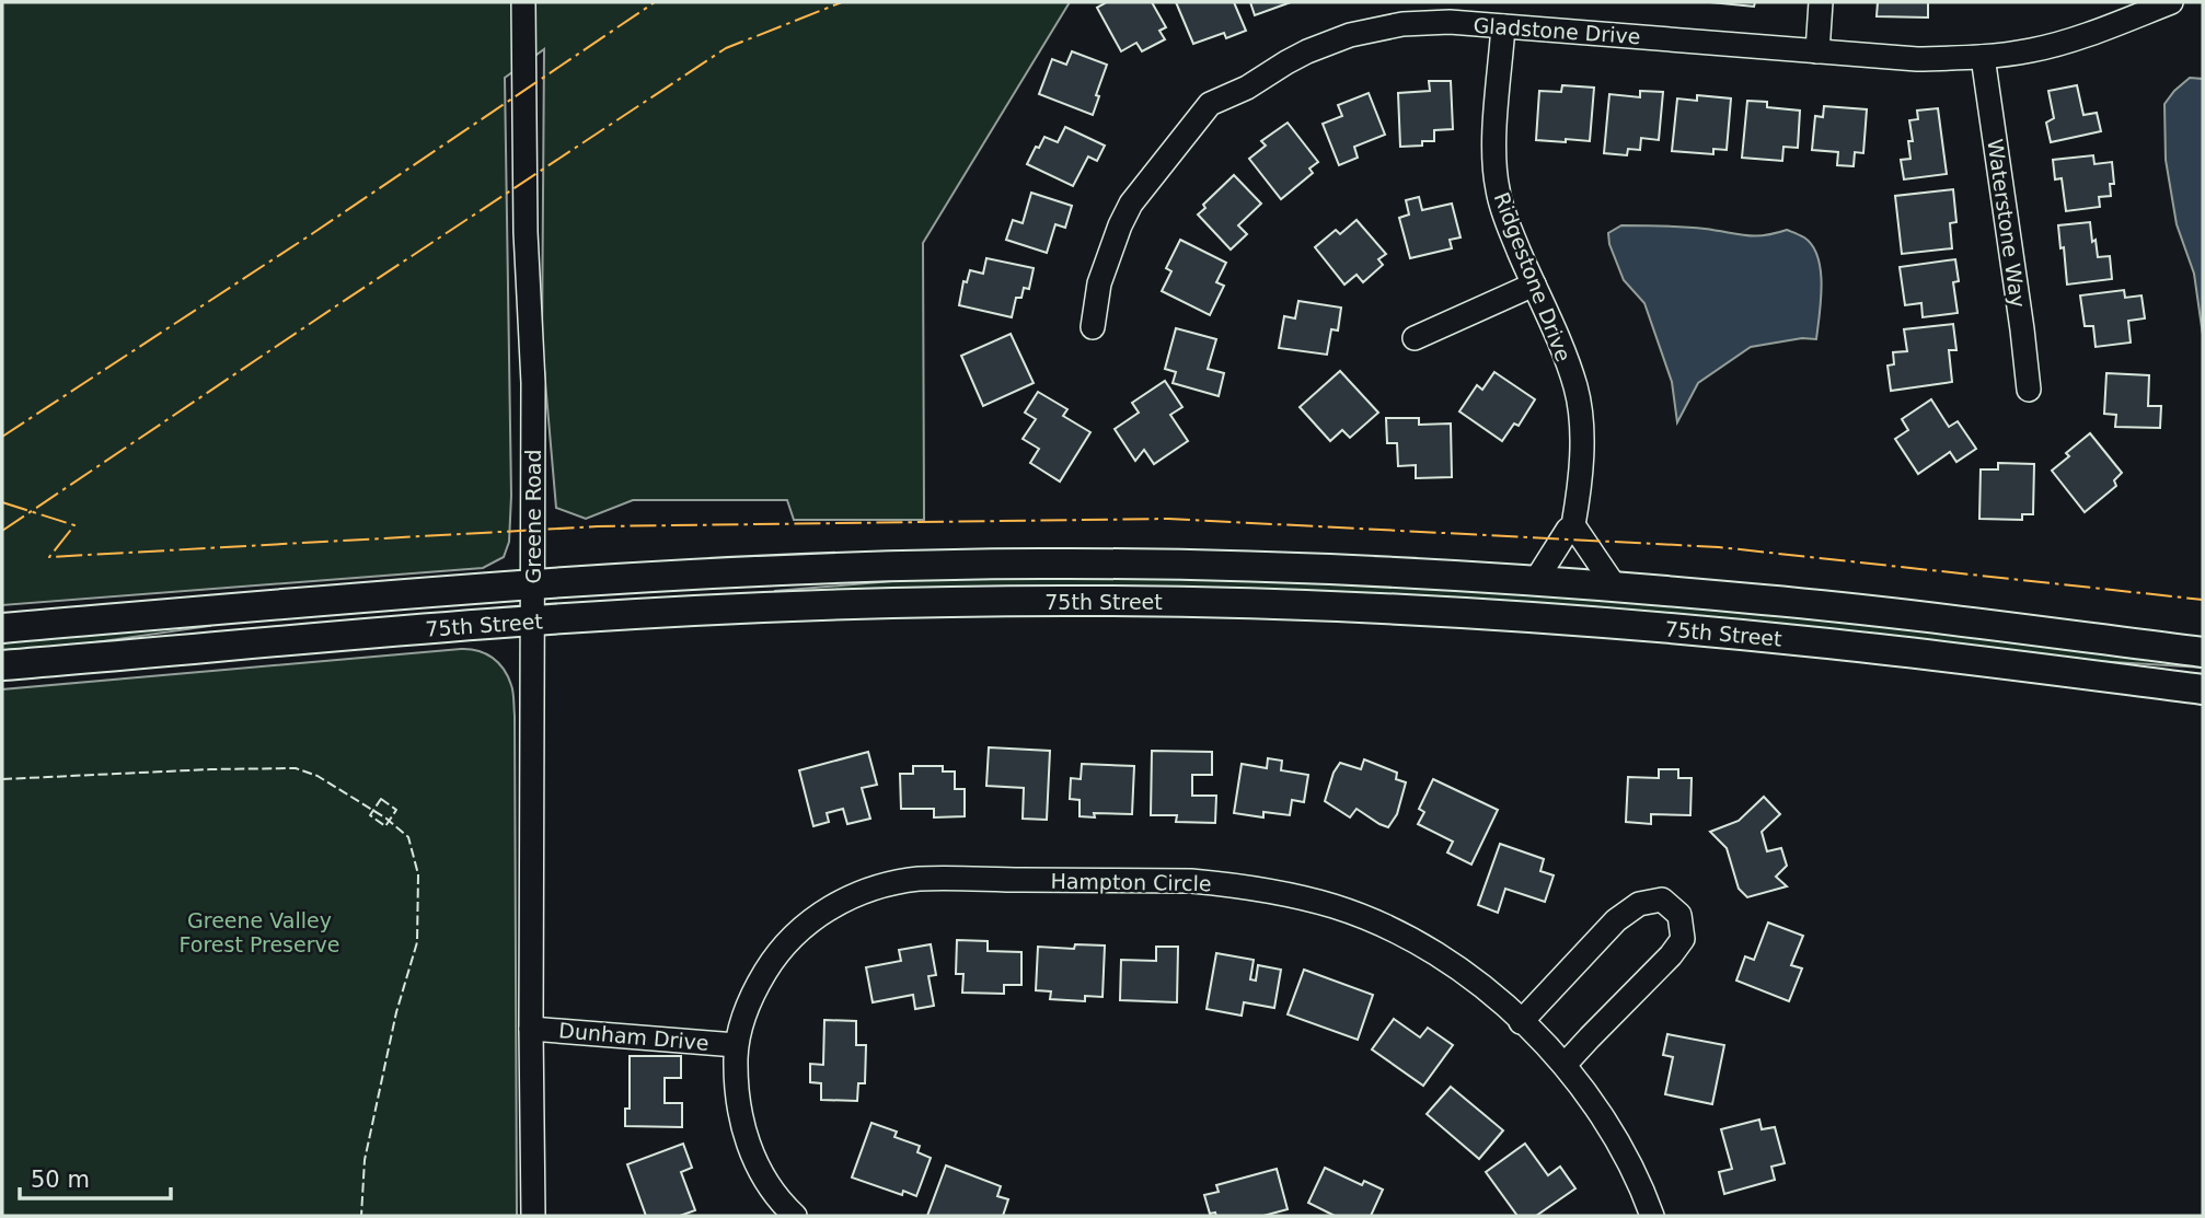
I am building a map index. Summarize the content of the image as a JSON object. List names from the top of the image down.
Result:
{
  "streets": {
    "main road": ["75th Street"],
    "street": [
      "Gladstone Drive",
      "Waterstone Way",
      "Ridgestone Drive",
      "Greene Road",
      "Hampton Circle",
      "Dunham Drive"
    ]
  },
  "crossings": [
    ["Gladstone Drive", "Waterstone Way"],
    ["Gladstone Drive", "Ridgestone Drive"],
    ["Ridgestone Drive", "75th Street"],
    ["Greene Road", "75th Street"],
    ["Greene Road", "Dunham Drive"],
    ["Hampton Circle", "Dunham Drive"]
  ],
  "parks": ["Greene Valley Forest Preserve"],
  "scale_bar": "50 m"
}
